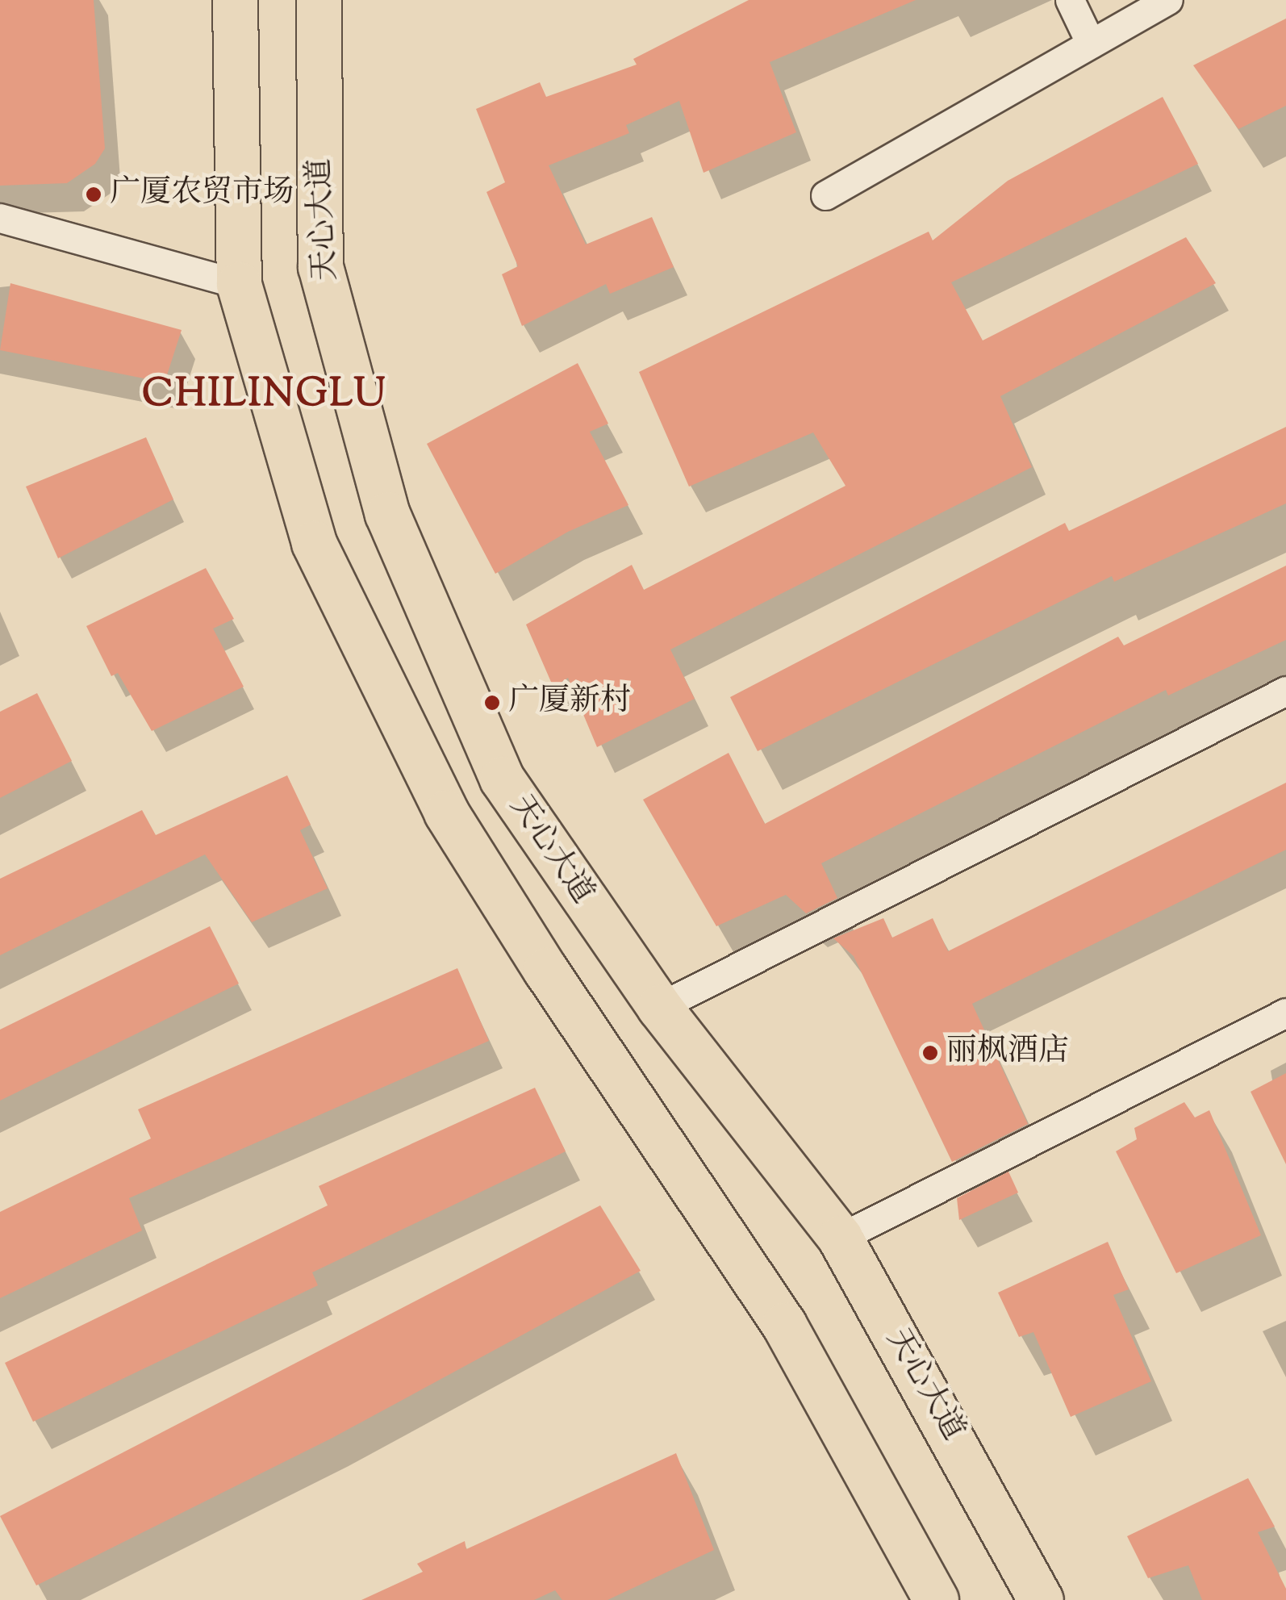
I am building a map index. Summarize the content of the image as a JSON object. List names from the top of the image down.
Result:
{
  "streets": {
    "main road": ["天心大道"]
  },
  "districts": ["CHILINGLU"],
  "places": ["广厦农贸市场", "广厦新村", "丽枫酒店"]
}
